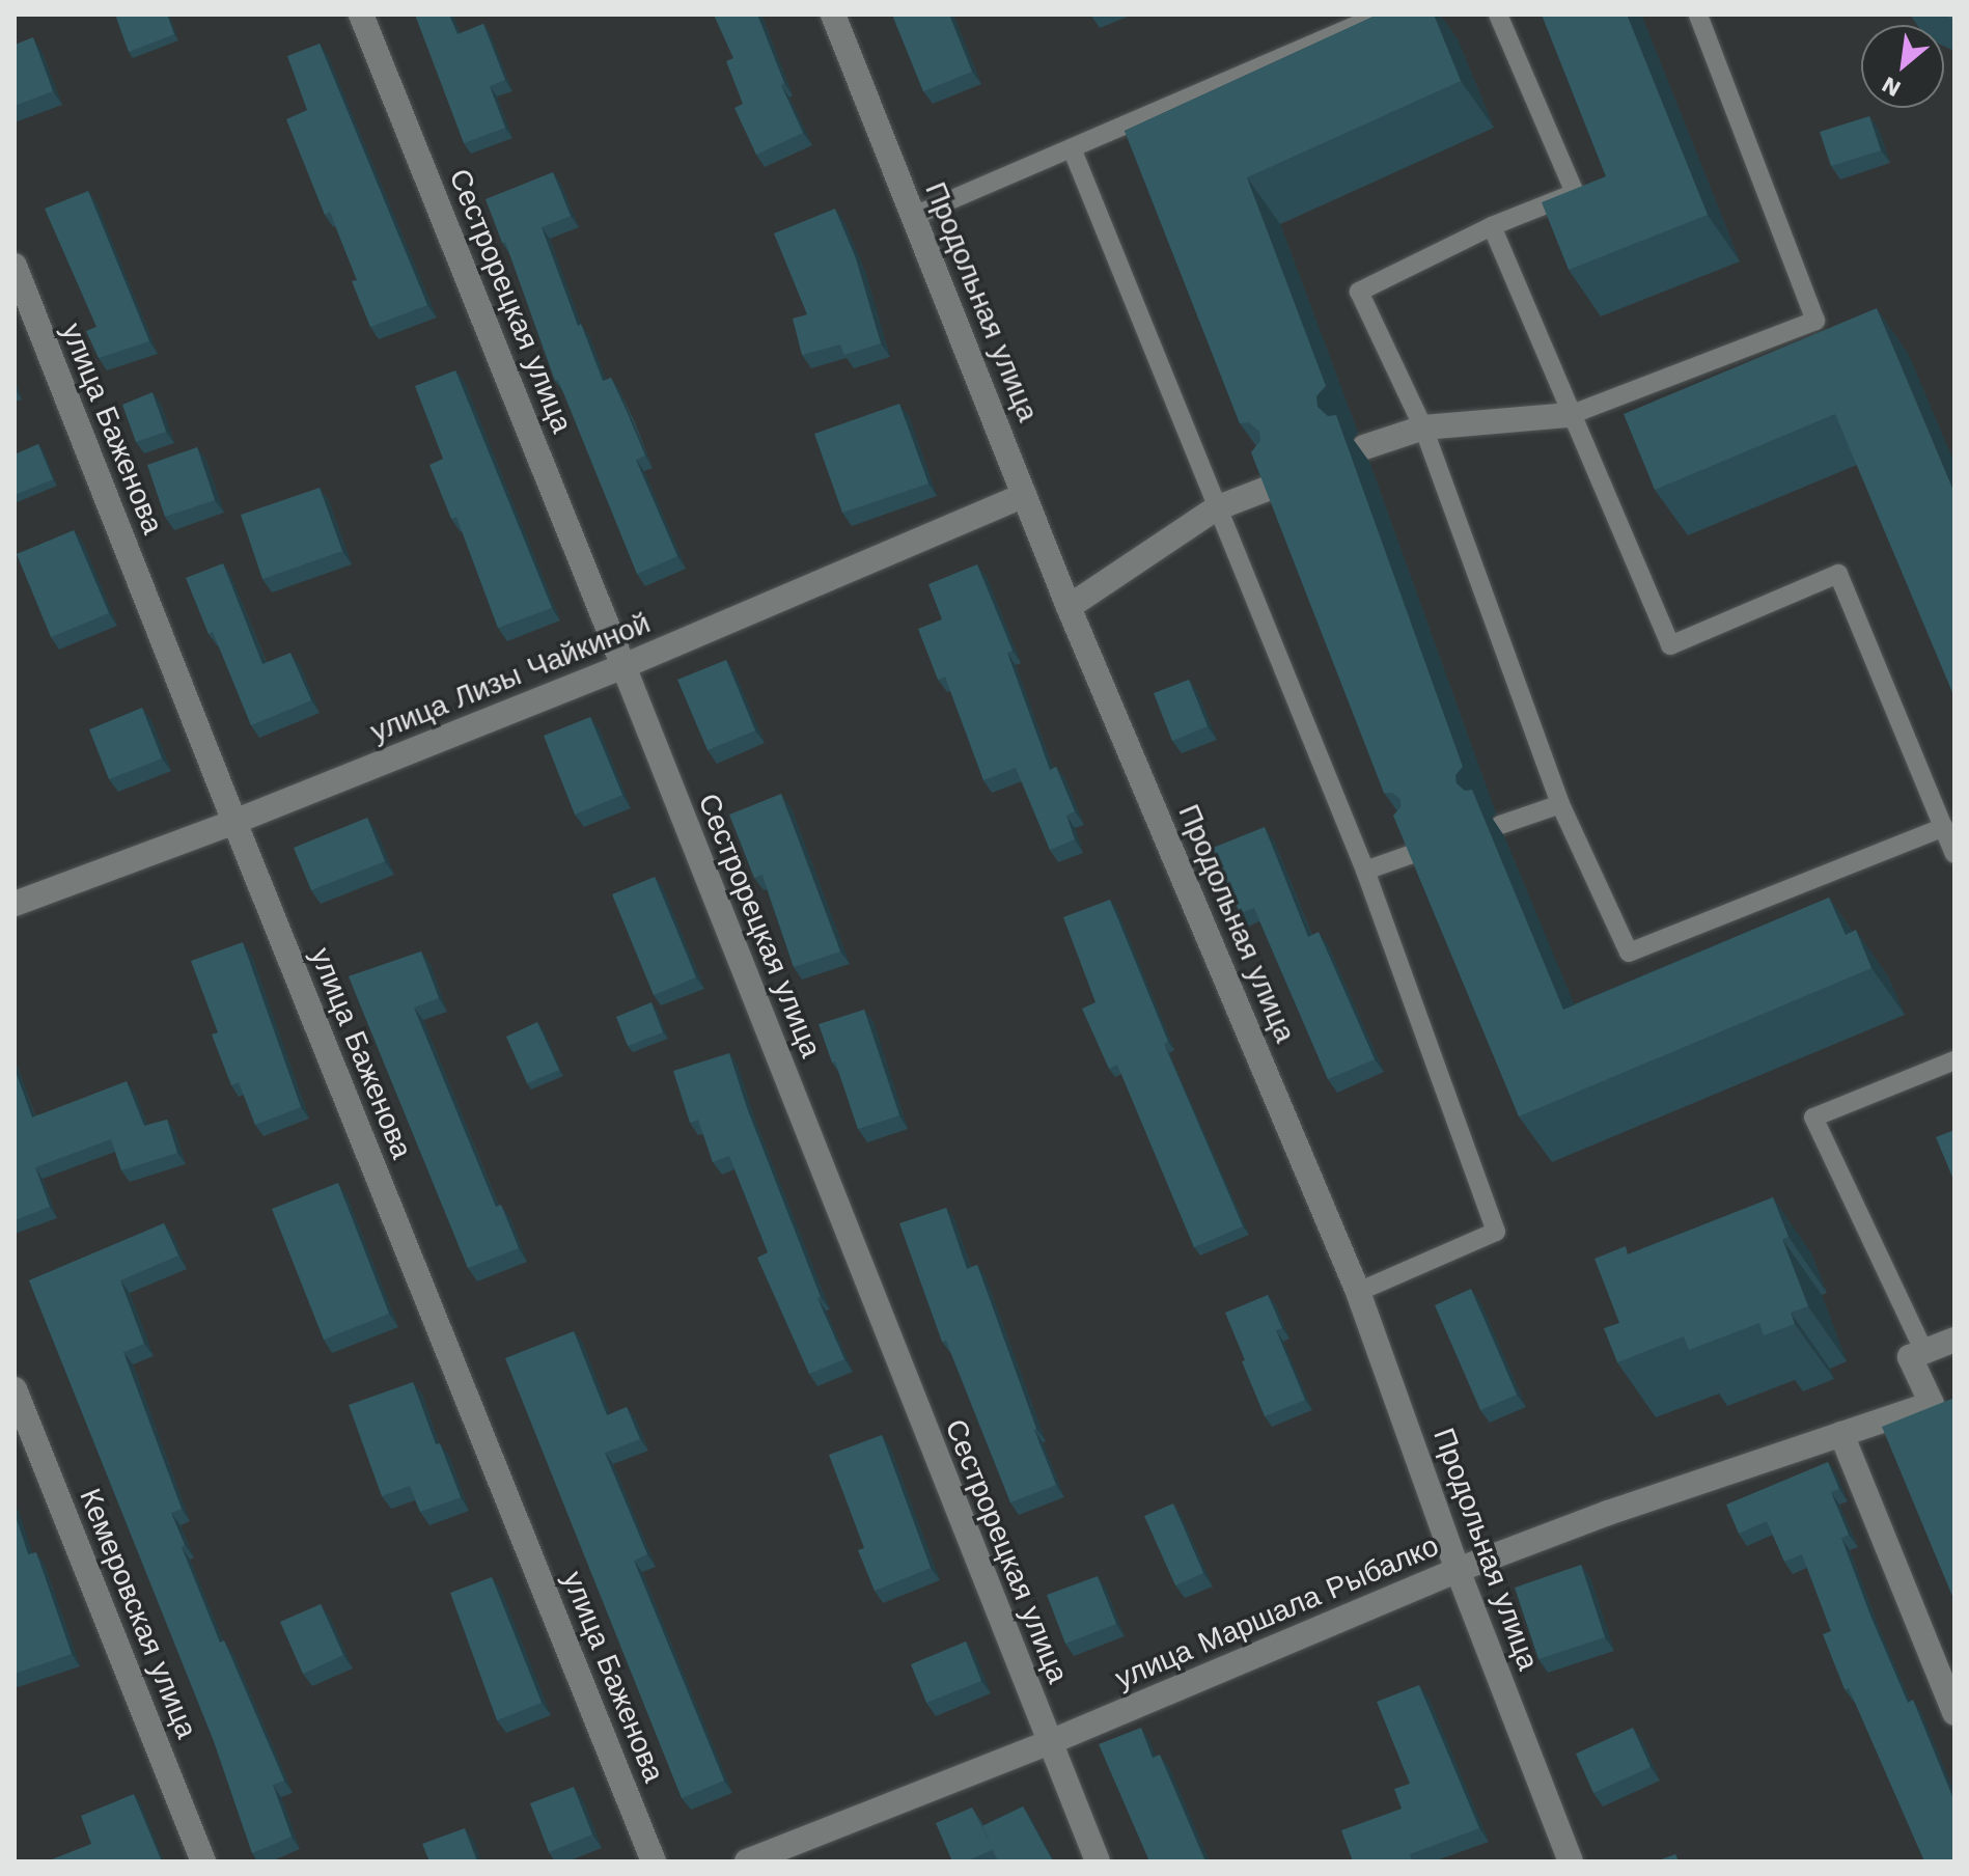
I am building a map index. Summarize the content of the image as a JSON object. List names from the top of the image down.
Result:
{
  "streets": {
    "street": [
      "Сестрорецкая улица",
      "Продольная улица",
      "улица Баженова",
      "улица Лизы Чайкиной",
      "улица Маршала Рыбалко",
      "Кемеровская улица"
    ]
  },
  "crossings": [
    ["Сестрорецкая улица", "улица Лизы Чайкиной"],
    ["Сестрорецкая улица", "улица Маршала Рыбалко"],
    ["Продольная улица", "улица Лизы Чайкиной"],
    ["Продольная улица", "улица Маршала Рыбалко"],
    ["улица Баженова", "улица Лизы Чайкиной"]
  ],
  "north": "bottom left"
}
